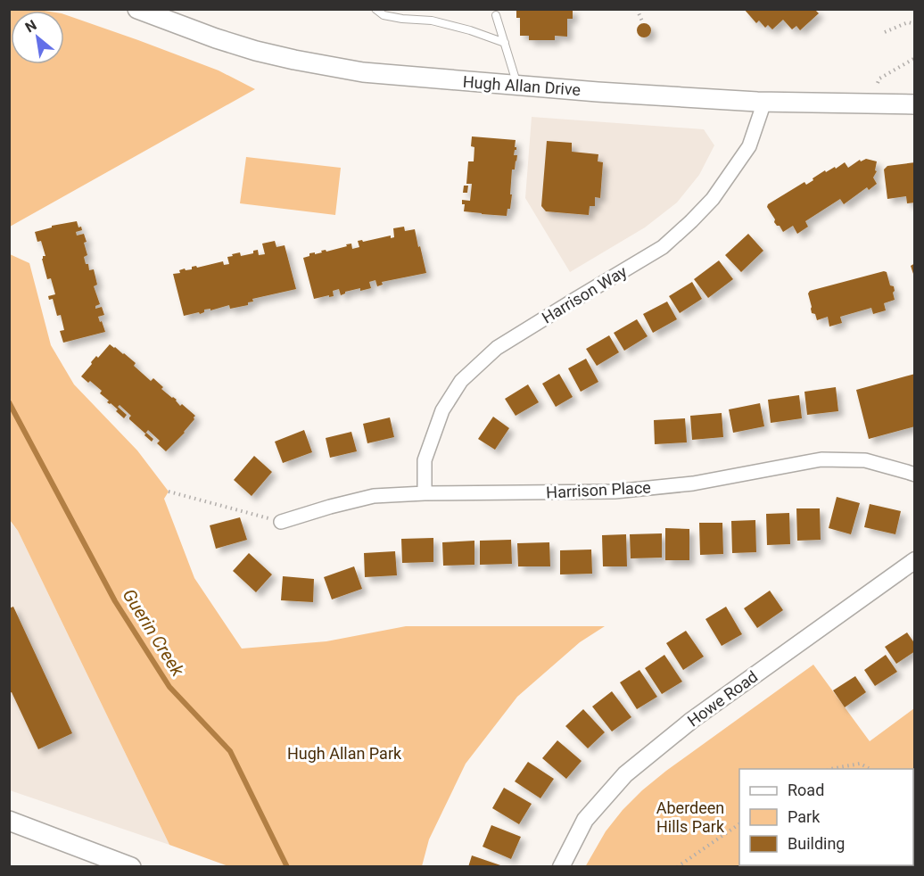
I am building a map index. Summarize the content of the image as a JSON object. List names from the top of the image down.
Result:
{
  "streets": {
    "main road": ["Hugh Allan Drive"],
    "street": ["Harrison Way", "Harrison Place", "Howe Road"]
  },
  "crossings": [
    ["Hugh Allan Drive", "Harrison Way"],
    ["Harrison Way", "Harrison Place"]
  ],
  "water": ["Guerin Creek"],
  "parks": ["Hugh Allan Park", "Aberdeen Hills Park"],
  "legend": ["Road", "Park", "Building"],
  "north": "top left"
}
